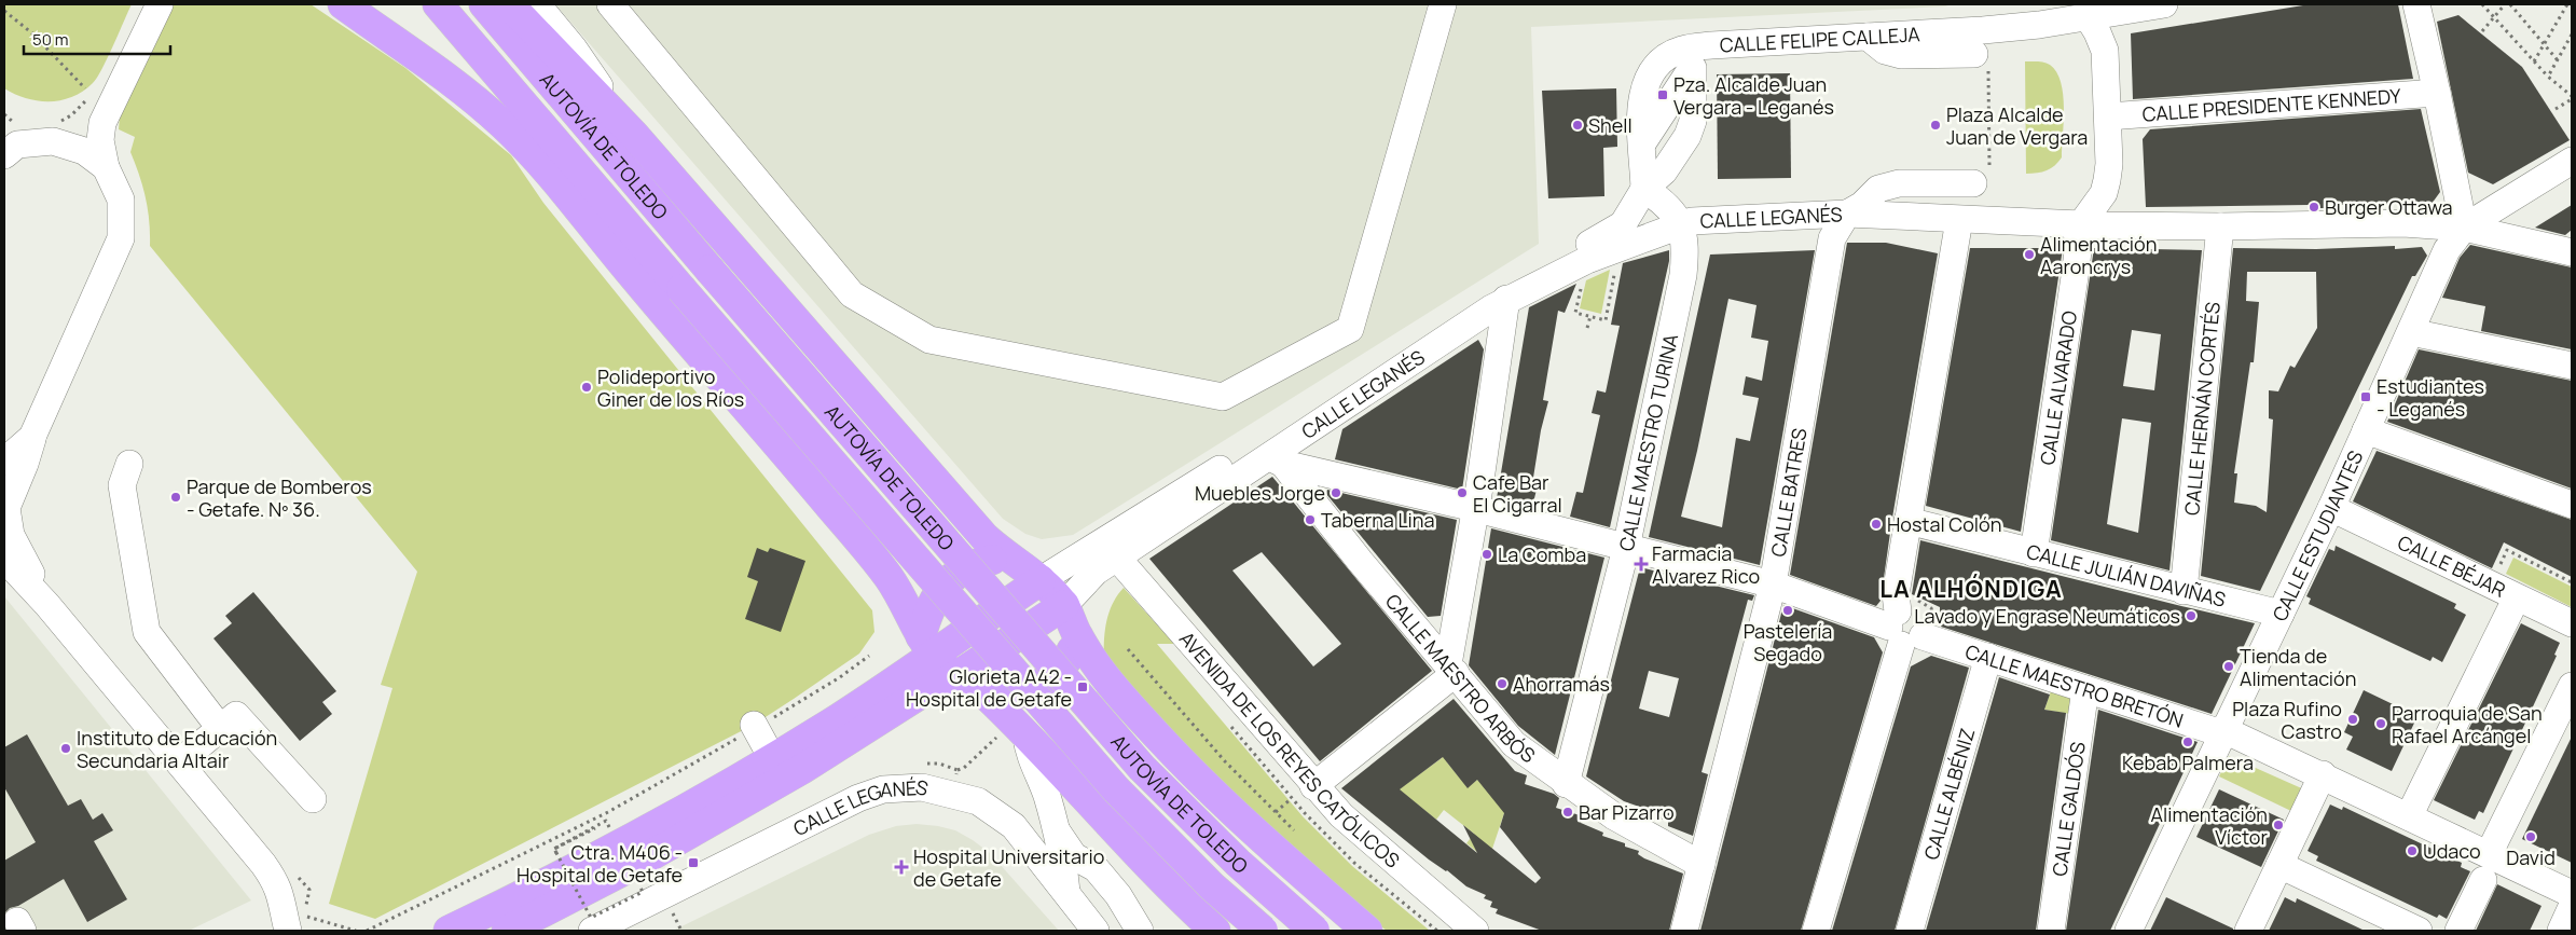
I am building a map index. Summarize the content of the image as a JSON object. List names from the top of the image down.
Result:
{
  "streets": {
    "highway": ["AUTOVÍA DE TOLEDO", "CALLE LEGANÉS"],
    "street": [
      "CALLE FELIPE CALLEJA",
      "CALLE PRESIDENTE KENNEDY",
      "CALLE ALVARADO",
      "CALLE HERNÁN CORTÉS",
      "CALLE MAESTRO TURINA",
      "CALLE BATRES",
      "CALLE ESTUDIANTES",
      "CALLE BÉJAR",
      "CALLE JULIÁN DAVIÑAS",
      "CALLE MAESTRO ARBÓS",
      "CALLE MAESTRO BRETÓN",
      "AVENIDA DE LOS REYES CATÓLICOS",
      "CALLE ALBÉNIZ",
      "CALLE GALDÓS"
    ]
  },
  "crossings": [
    ["CALLE FELIPE CALLEJA", "CALLE LEGANÉS"],
    ["CALLE LEGANÉS", "CALLE ALVARADO"],
    ["CALLE LEGANÉS", "CALLE HERNÁN CORTÉS"],
    ["CALLE LEGANÉS", "CALLE MAESTRO TURINA"],
    ["CALLE LEGANÉS", "CALLE BATRES"],
    ["CALLE LEGANÉS", "CALLE ESTUDIANTES"],
    ["CALLE LEGANÉS", "AVENIDA DE LOS REYES CATÓLICOS"],
    ["CALLE ALVARADO", "CALLE JULIÁN DAVIÑAS"],
    ["CALLE HERNÁN CORTÉS", "CALLE JULIÁN DAVIÑAS"],
    ["CALLE MAESTRO TURINA", "CALLE MAESTRO ARBÓS"],
    ["CALLE MAESTRO TURINA", "CALLE MAESTRO BRETÓN"],
    ["CALLE BATRES", "CALLE MAESTRO ARBÓS"],
    ["CALLE BATRES", "CALLE MAESTRO BRETÓN"],
    ["CALLE ESTUDIANTES", "CALLE BÉJAR"],
    ["CALLE ESTUDIANTES", "CALLE JULIÁN DAVIÑAS"],
    ["CALLE ESTUDIANTES", "CALLE MAESTRO BRETÓN"],
    ["CALLE MAESTRO ARBÓS", "CALLE MAESTRO BRETÓN"],
    ["CALLE MAESTRO BRETÓN", "CALLE ALBÉNIZ"],
    ["CALLE MAESTRO BRETÓN", "CALLE GALDÓS"]
  ],
  "districts": ["LA ALHÓNDIGA"],
  "places": {
    "transit": [
      "Pza. Alcalde Juan Vergara - Leganés",
      "Estudiantes - Leganés",
      "Glorieta A42 - Hospital de Getafe",
      "Ctra. M406 - Hospital de Getafe"
    ],
    "other": [
      "Shell",
      "Plaza Alcalde Juan de Vergara",
      "Burger Ottawa",
      "Alimentación Aaroncrys",
      "Polideportivo Giner de los Ríos",
      "Muebles Jorge",
      "Cafe Bar El Cigarral",
      "Parque de Bomberos - Getafe. Nº 36.",
      "Taberna Lina",
      "Hostal Colón",
      "La Comba",
      "Pastelería Segado",
      "Lavado y Engrase Neumáticos",
      "Tienda de Alimentación",
      "Ahorramás",
      "Plaza Rufino Castro",
      "Parroquia de San Rafael Arcángel",
      "Kebab Palmera",
      "Instituto de Educación Secundaria Altair",
      "Bar Pizarro",
      "Alimentación Víctor",
      "David",
      "Udaco"
    ],
    "health": ["Farmacia Alvarez Rico", "Hospital Universitario de Getafe"]
  },
  "scale_bar": "50 m"
}
